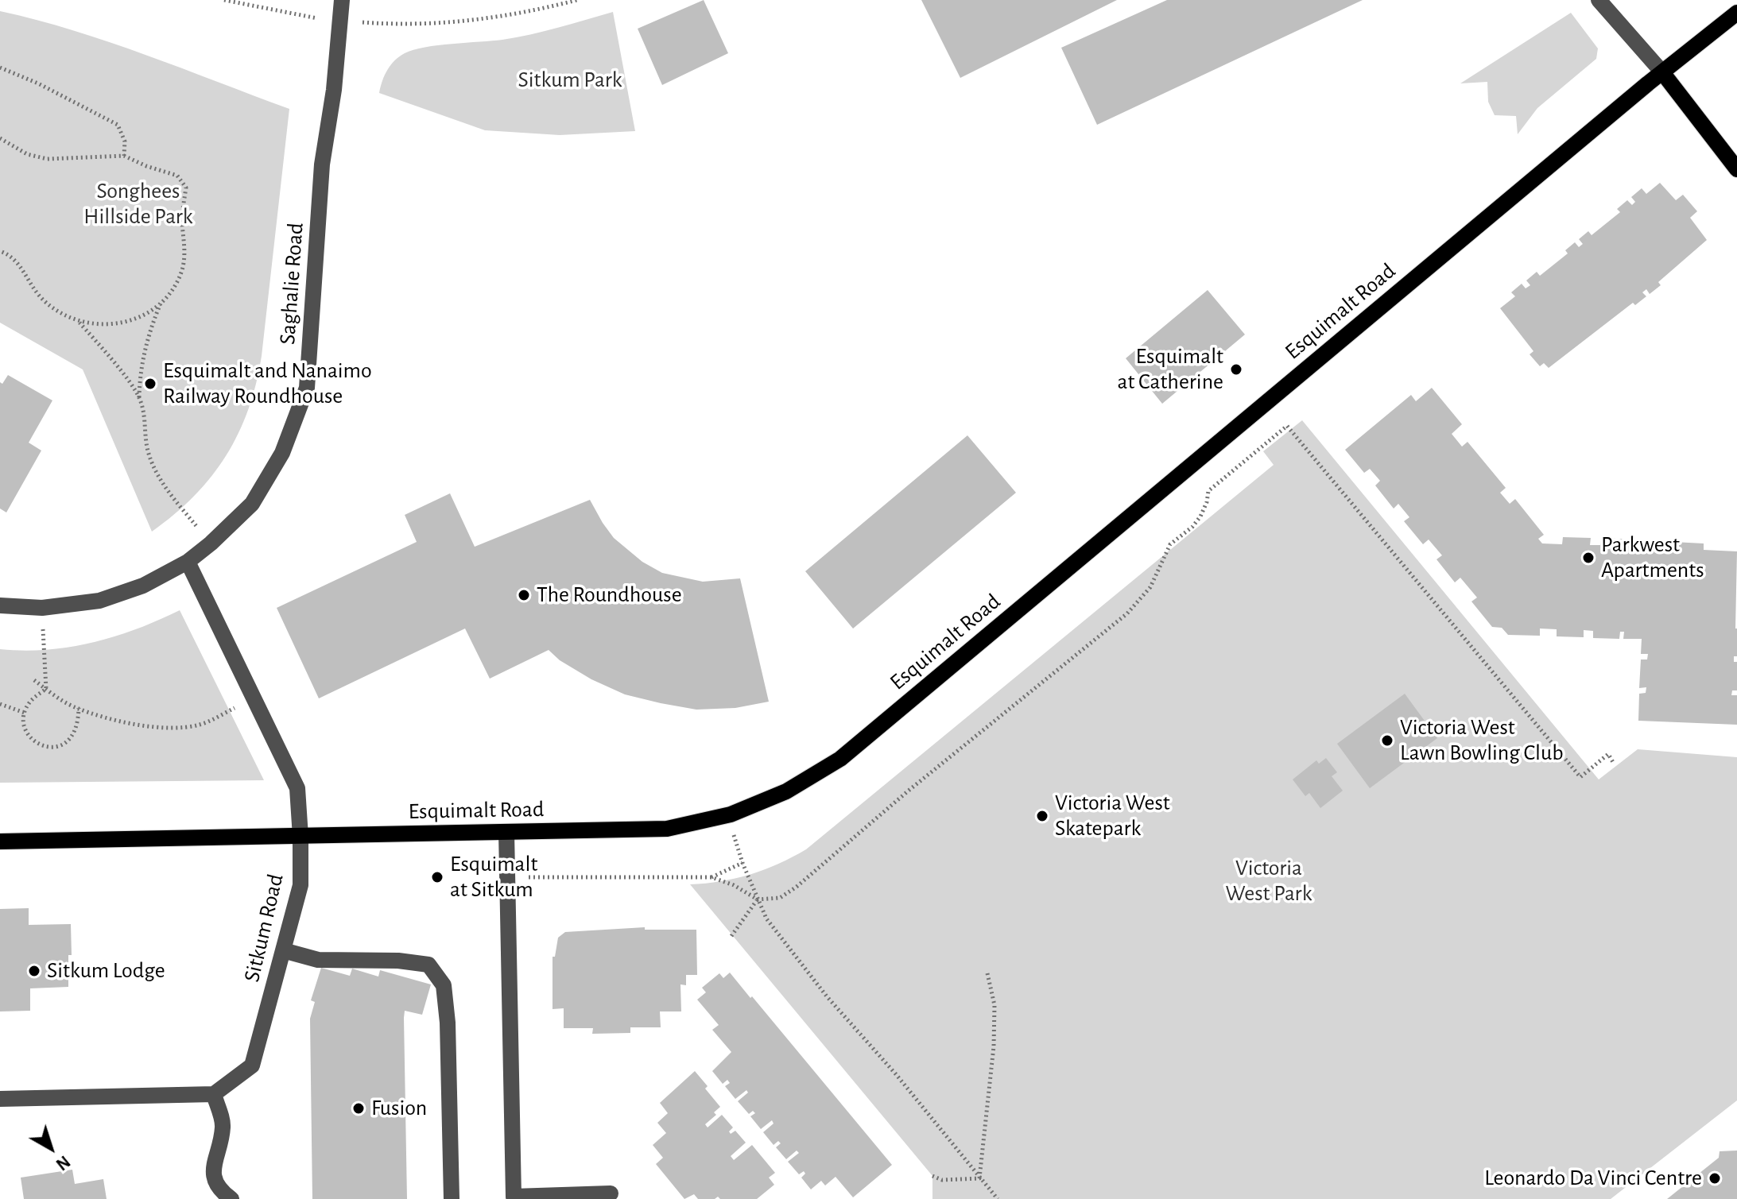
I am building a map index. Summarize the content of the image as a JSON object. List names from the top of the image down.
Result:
{
  "streets": {
    "main road": ["Esquimalt Road"],
    "street": ["Saghalie Road", "Sitkum Road"]
  },
  "crossings": [
    ["Saghalie Road", "Sitkum Road"],
    ["Esquimalt Road", "Sitkum Road"]
  ],
  "parks": ["Sitkum Park", "Songhees Hillside Park", "Victoria West Park"],
  "places": [
    "Esquimalt at Catherine",
    "Esquimalt and Nanaimo Railway Roundhouse",
    "Parkwest Apartments",
    "The Roundhouse",
    "Victoria West Lawn Bowling Club",
    "Victoria West Skatepark",
    "Esquimalt at Sitkum",
    "Sitkum Lodge",
    "Fusion",
    "Leonardo Da Vinci Centre"
  ],
  "north": "bottom right"
}
